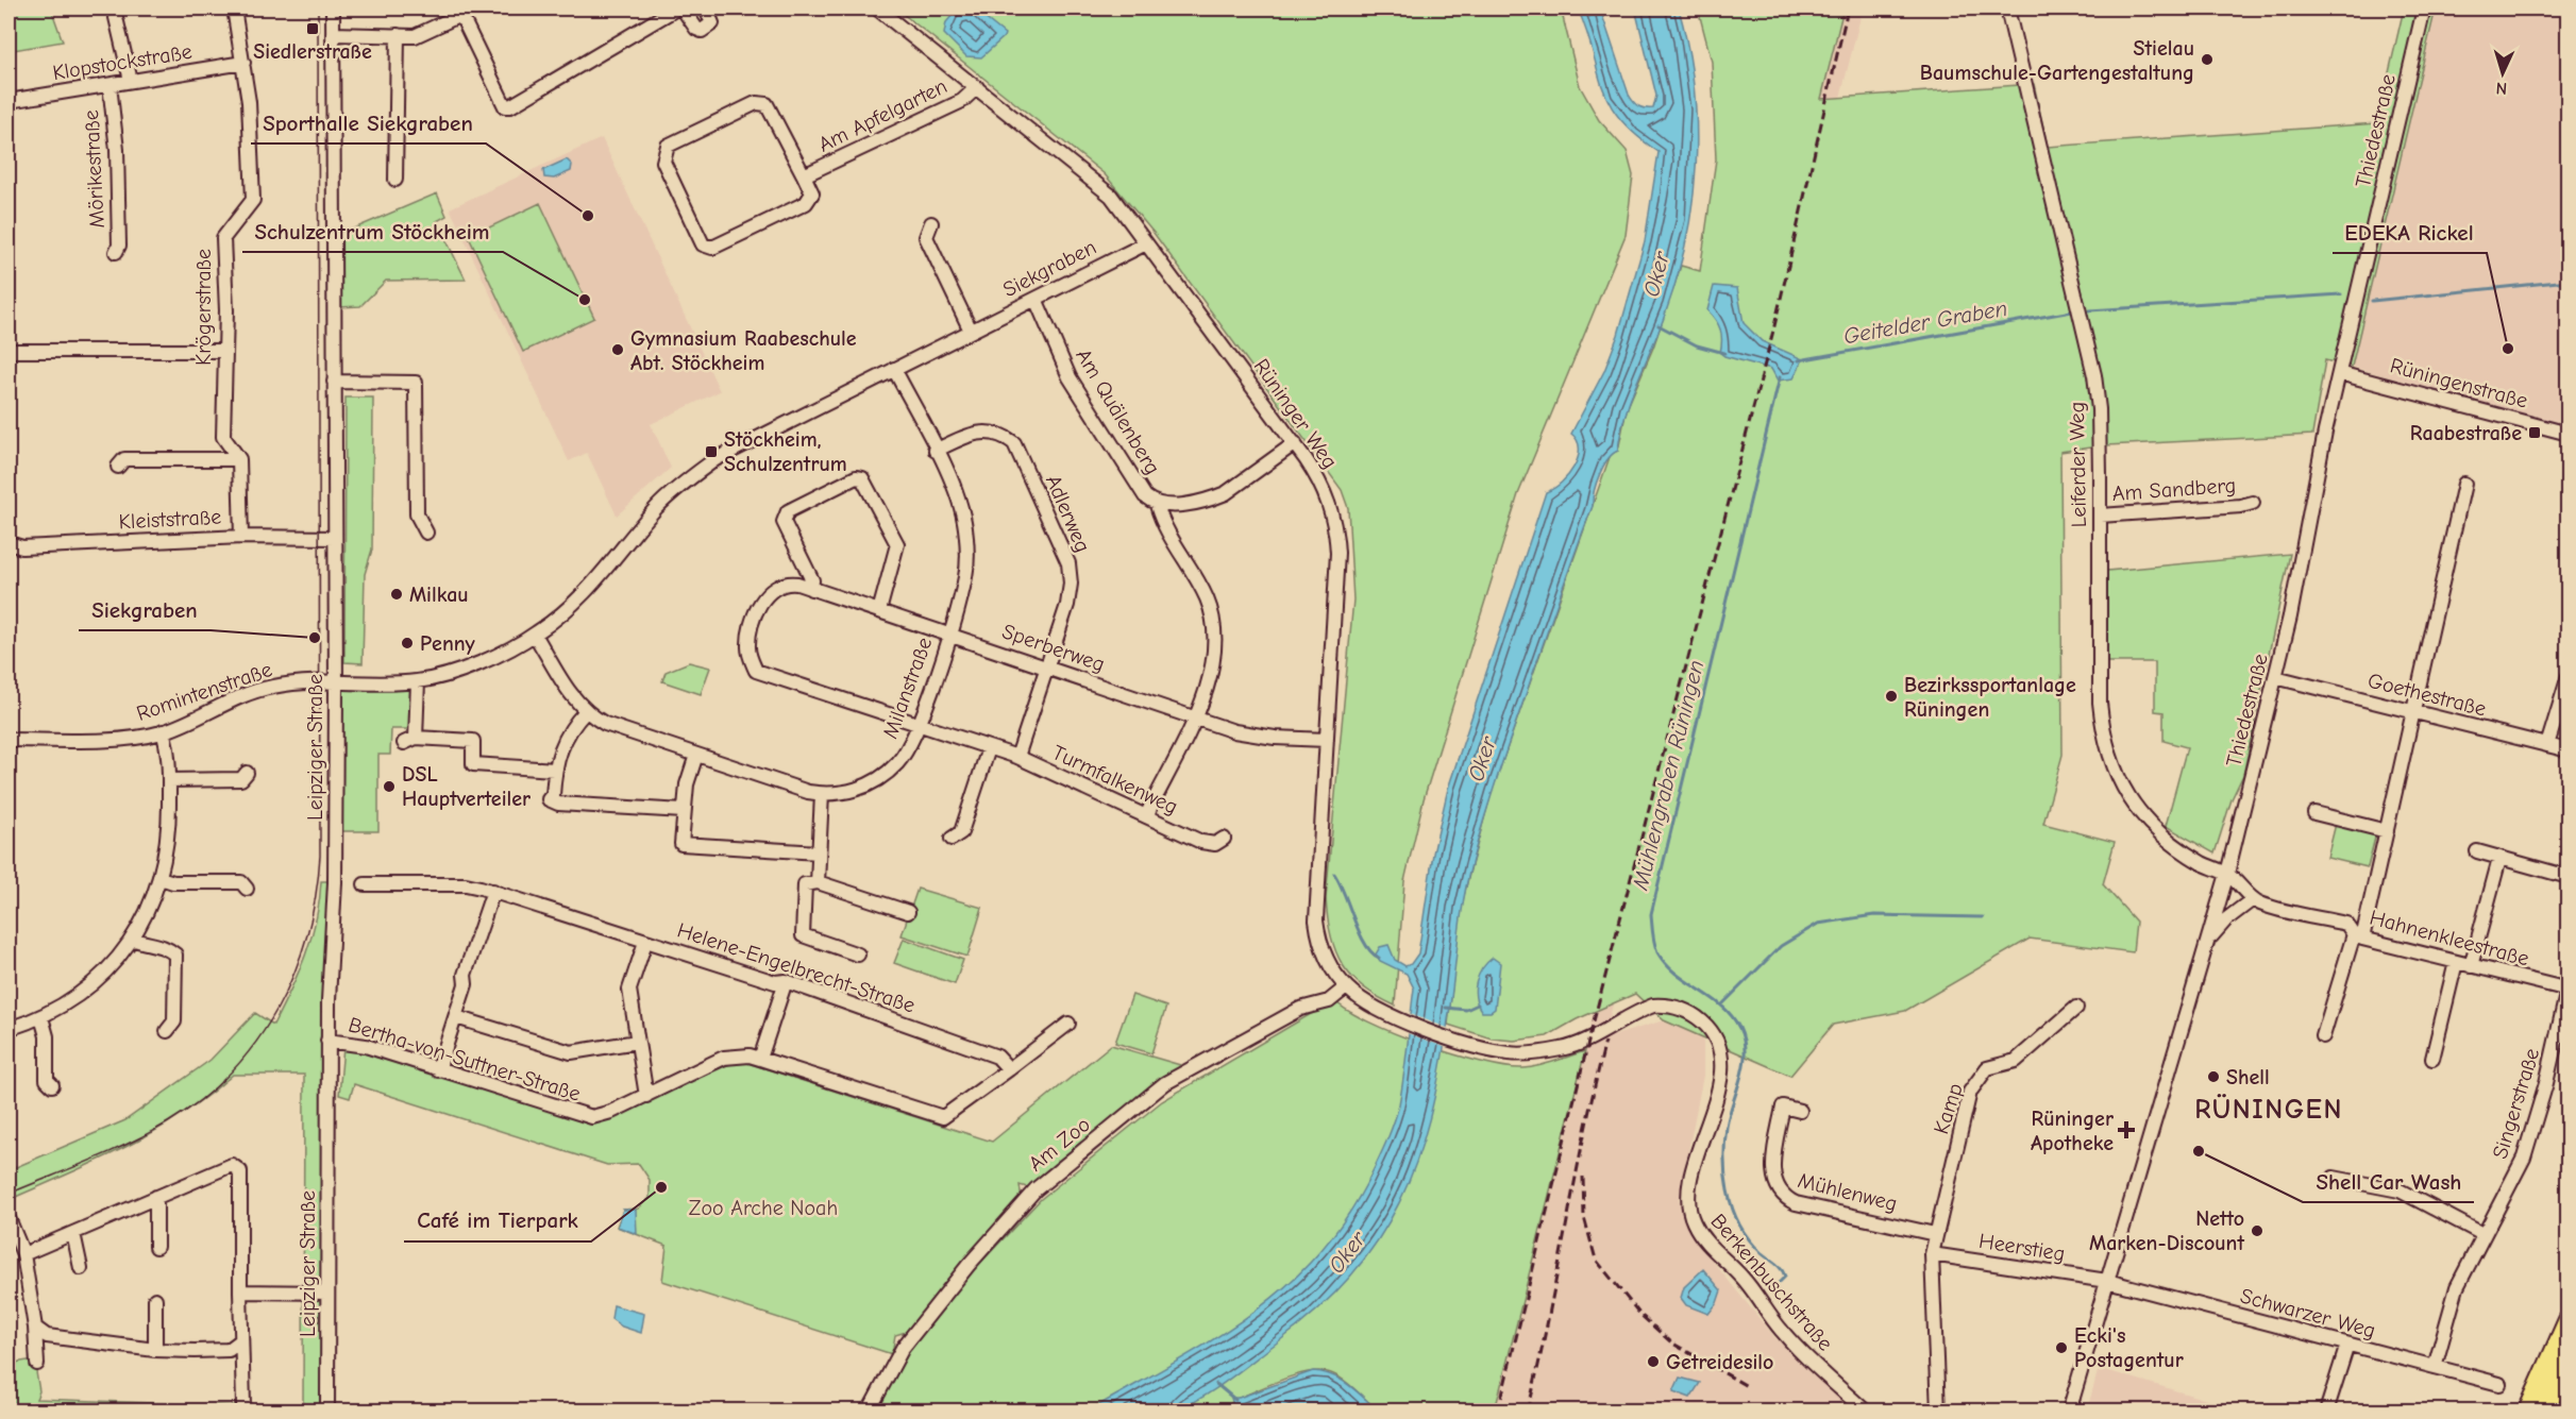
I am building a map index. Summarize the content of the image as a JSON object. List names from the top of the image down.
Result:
{
  "streets": {
    "street": [
      "Klopstockstraße",
      "Am Apfelgarten",
      "Thiedestraße",
      "Mörikestraße",
      "Siekgraben",
      "Krögerstraße",
      "Rüningenstraße",
      "Am Quälenberg",
      "Rüninger Weg",
      "Leiferder Weg",
      "Am Sandberg",
      "Adlerweg",
      "Kleiststraße",
      "Sperberweg",
      "Milanstraße",
      "Romintenstraße",
      "Goethestraße",
      "Leipziger Straße",
      "Turmfalkenweg",
      "Hahnenkleestraße",
      "Helene-Engelbrecht-Straße",
      "Bertha-von-Suttner-Straße",
      "Singerstraße",
      "Kamp",
      "Am Zoo",
      "Mühlenweg",
      "Heerstieg",
      "Berkenbuschstraße",
      "Schwarzer Weg"
    ]
  },
  "crossings": [
    ["Klopstockstraße", "Mörikestraße"],
    ["Klopstockstraße", "Krögerstraße"],
    ["Am Apfelgarten", "Rüninger Weg"],
    ["Thiedestraße", "Rüningenstraße"],
    ["Thiedestraße", "Leiferder Weg"],
    ["Thiedestraße", "Goethestraße"],
    ["Thiedestraße", "Hahnenkleestraße"],
    ["Thiedestraße", "Heerstieg"],
    ["Thiedestraße", "Schwarzer Weg"],
    ["Siekgraben", "Am Quälenberg"],
    ["Siekgraben", "Rüninger Weg"],
    ["Siekgraben", "Milanstraße"],
    ["Siekgraben", "Romintenstraße"],
    ["Siekgraben", "Leipziger Straße"],
    ["Krögerstraße", "Kleiststraße"],
    ["Am Quälenberg", "Rüninger Weg"],
    ["Am Quälenberg", "Sperberweg"],
    ["Am Quälenberg", "Turmfalkenweg"],
    ["Rüninger Weg", "Sperberweg"],
    ["Rüninger Weg", "Am Zoo"],
    ["Rüninger Weg", "Berkenbuschstraße"],
    ["Leiferder Weg", "Am Sandberg"],
    ["Leiferder Weg", "Hahnenkleestraße"],
    ["Adlerweg", "Sperberweg"],
    ["Adlerweg", "Milanstraße"],
    ["Adlerweg", "Turmfalkenweg"],
    ["Kleiststraße", "Leipziger Straße"],
    ["Sperberweg", "Milanstraße"],
    ["Sperberweg", "Turmfalkenweg"],
    ["Milanstraße", "Turmfalkenweg"],
    ["Romintenstraße", "Leipziger Straße"],
    ["Leipziger Straße", "Bertha-von-Suttner-Straße"],
    ["Hahnenkleestraße", "Singerstraße"],
    ["Helene-Engelbrecht-Straße", "Bertha-von-Suttner-Straße"],
    ["Singerstraße", "Schwarzer Weg"],
    ["Kamp", "Mühlenweg"],
    ["Am Zoo", "Berkenbuschstraße"],
    ["Heerstieg", "Schwarzer Weg"]
  ],
  "districts": ["RÜNINGEN"],
  "water": ["Oker", "Geitelder Graben", "Mühlengraben Rüningen"],
  "parks": ["Zoo Arche Noah"],
  "places": {
    "transit": ["Siedlerstraße", "Raabestraße", "Stöckheim, Schulzentrum"],
    "other": [
      "Stielau Baumschule-Gartengestaltung",
      "Sporthalle Siekgraben",
      "Schulzentrum Stöckheim",
      "EDEKA Rickel",
      "Gymnasium Raabeschule Abt. Stöckheim",
      "Milkau",
      "Siekgraben",
      "Penny",
      "Bezirkssportanlage Rüningen",
      "DSL Hauptverteiler",
      "Shell",
      "Shell Car Wash",
      "Café im Tierpark",
      "Netto Marken-Discount",
      "Ecki's Postagentur",
      "Getreidesilo"
    ],
    "health": ["Rüninger Apotheke"]
  },
  "north": "bottom"
}
